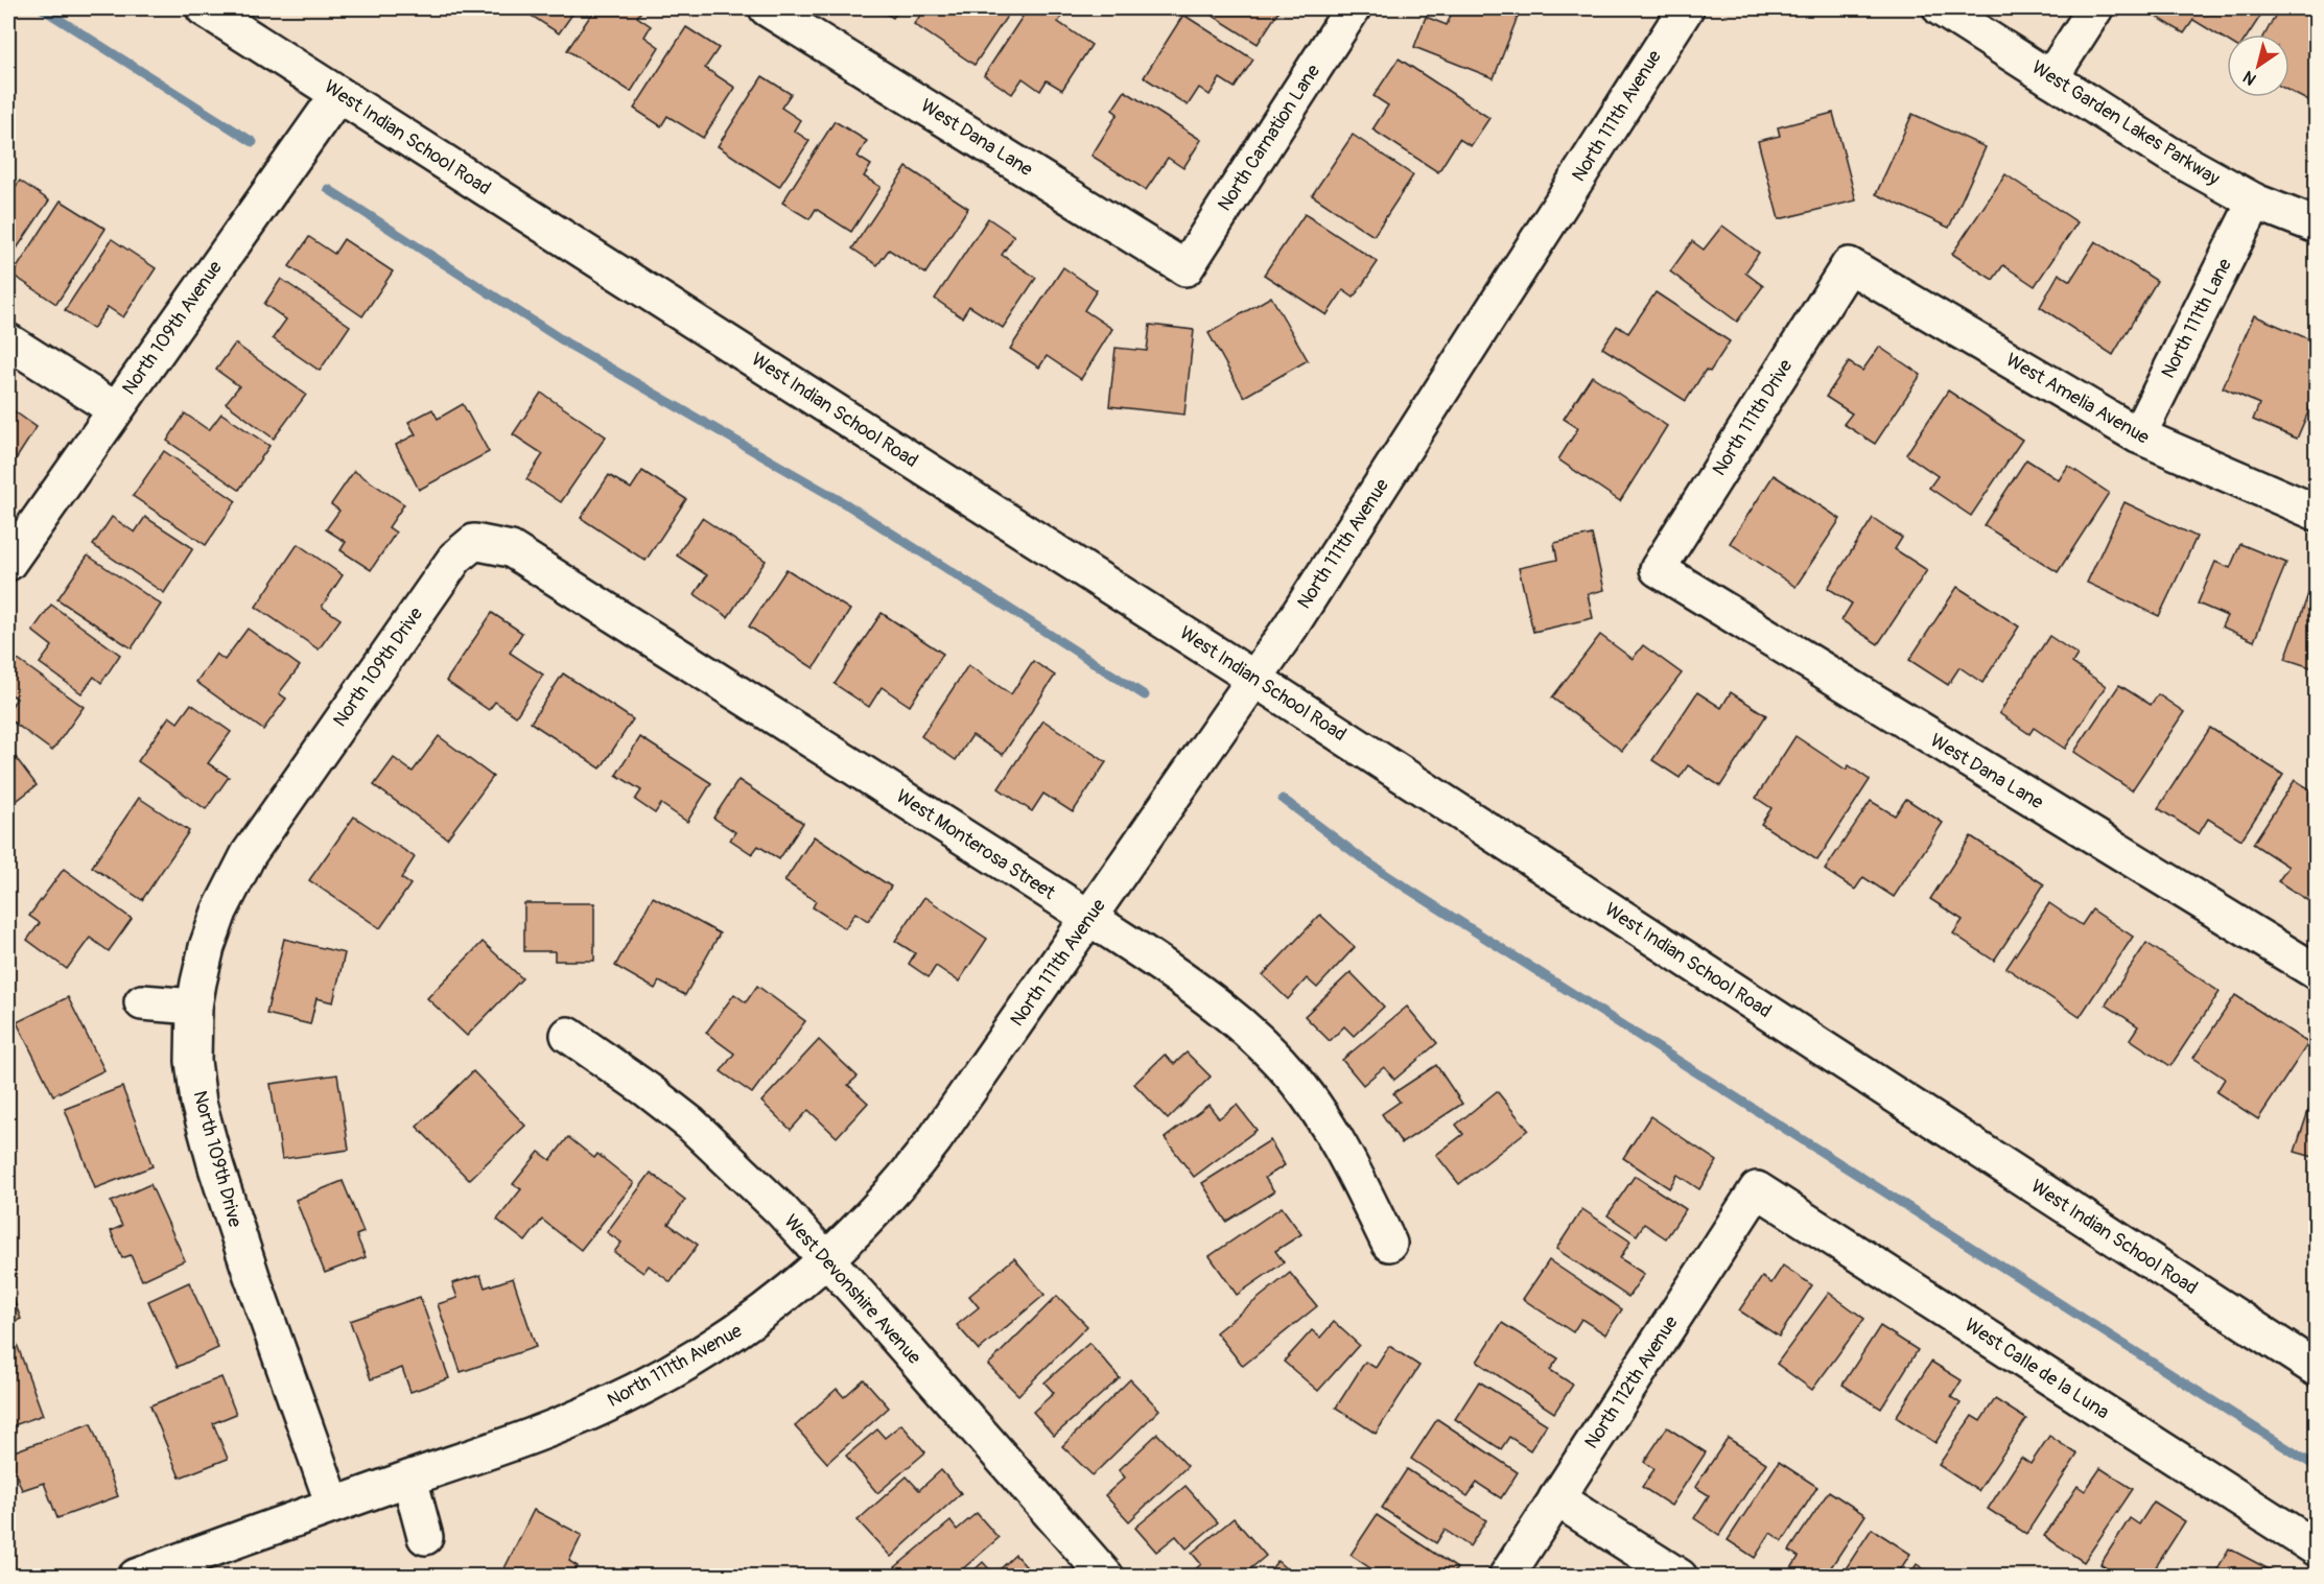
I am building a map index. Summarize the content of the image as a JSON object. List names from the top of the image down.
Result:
{
  "streets": {
    "street": [
      "North 111th Avenue",
      "West Garden Lakes Parkway",
      "West Indian School Road",
      "West Dana Lane",
      "North Carnation Lane",
      "North 111th Lane",
      "North 109th Avenue",
      "West Amelia Avenue",
      "North 111th Drive",
      "North 109th Drive",
      "West Monterosa Street",
      "West Devonshire Avenue",
      "West Calle de la Luna",
      "North 112th Avenue"
    ]
  },
  "crossings": [
    ["North 111th Avenue", "West Indian School Road"],
    ["North 111th Avenue", "North 109th Drive"],
    ["North 111th Avenue", "West Monterosa Street"],
    ["North 111th Avenue", "West Devonshire Avenue"],
    ["West Garden Lakes Parkway", "North 111th Lane"],
    ["West Indian School Road", "North 109th Avenue"],
    ["West Dana Lane", "North Carnation Lane"],
    ["West Dana Lane", "North 111th Drive"],
    ["North 111th Lane", "West Amelia Avenue"],
    ["West Amelia Avenue", "North 111th Drive"],
    ["North 109th Drive", "West Monterosa Street"],
    ["West Calle de la Luna", "North 112th Avenue"]
  ],
  "north": "bottom left"
}
